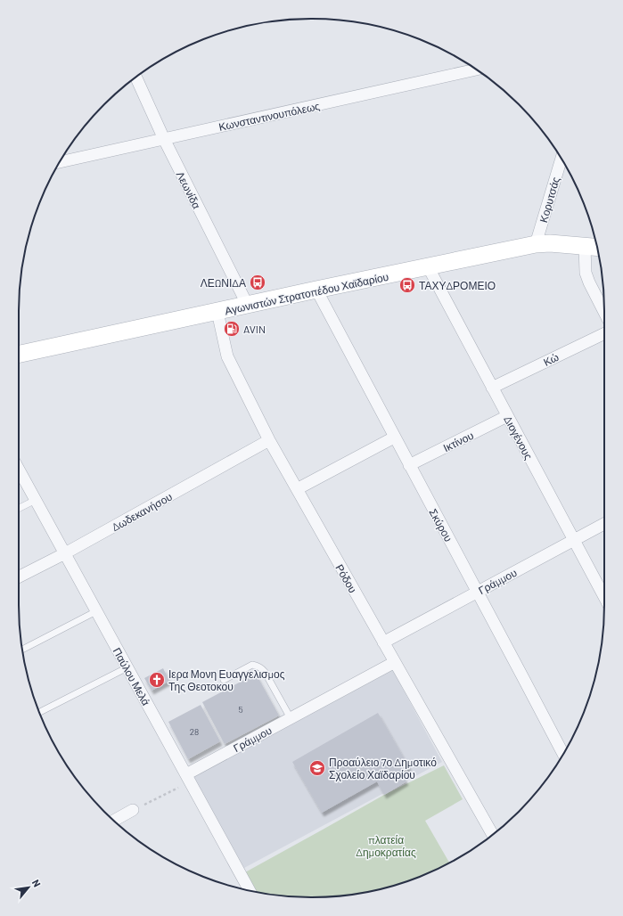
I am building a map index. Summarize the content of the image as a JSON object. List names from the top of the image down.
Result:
{
  "streets": {
    "street": [
      "Κωνσταντινουπόλεως",
      "Λεωνίδα",
      "Κορυτσάς",
      "Αγωνιστών Στρατοπέδου Χαϊδαρίου",
      "Κώ",
      "Διογένους",
      "Ικτίνου",
      "Δωδεκανήσου",
      "Σκύρου",
      "Ρόδου",
      "Γράμμου",
      "Παύλου Μελά"
    ]
  },
  "crossings": [
    ["Κωνσταντινουπόλεως", "Λεωνίδα"],
    ["Λεωνίδα", "Αγωνιστών Στρατοπέδου Χαϊδαρίου"],
    ["Κορυτσάς", "Αγωνιστών Στρατοπέδου Χαϊδαρίου"],
    ["Αγωνιστών Στρατοπέδου Χαϊδαρίου", "Διογένους"],
    ["Αγωνιστών Στρατοπέδου Χαϊδαρίου", "Σκύρου"],
    ["Αγωνιστών Στρατοπέδου Χαϊδαρίου", "Ρόδου"],
    ["Κώ", "Διογένους"],
    ["Διογένους", "Ικτίνου"],
    ["Διογένους", "Γράμμου"],
    ["Ικτίνου", "Σκύρου"],
    ["Δωδεκανήσου", "Ρόδου"],
    ["Δωδεκανήσου", "Παύλου Μελά"],
    ["Σκύρου", "Γράμμου"],
    ["Ρόδου", "Γράμμου"],
    ["Γράμμου", "Παύλου Μελά"]
  ],
  "parks": ["πλατεία Δημοκρατίας"],
  "places": {
    "bus stop": ["ΛΕΩΝΙΔΑ", "ΤΑΧΥΔΡΟΜΕΙΟ"],
    "fuel station": ["AVIN"],
    "church": ["Ιερα Μονη Ευαγγελισμος Της Θεοτοκου"],
    "school or university": ["Προαύλειο 7ο Δημοτικό Σχολείο Χαϊδαρίου"]
  },
  "house_numbers": ["5", "28"],
  "north": "top right"
}
